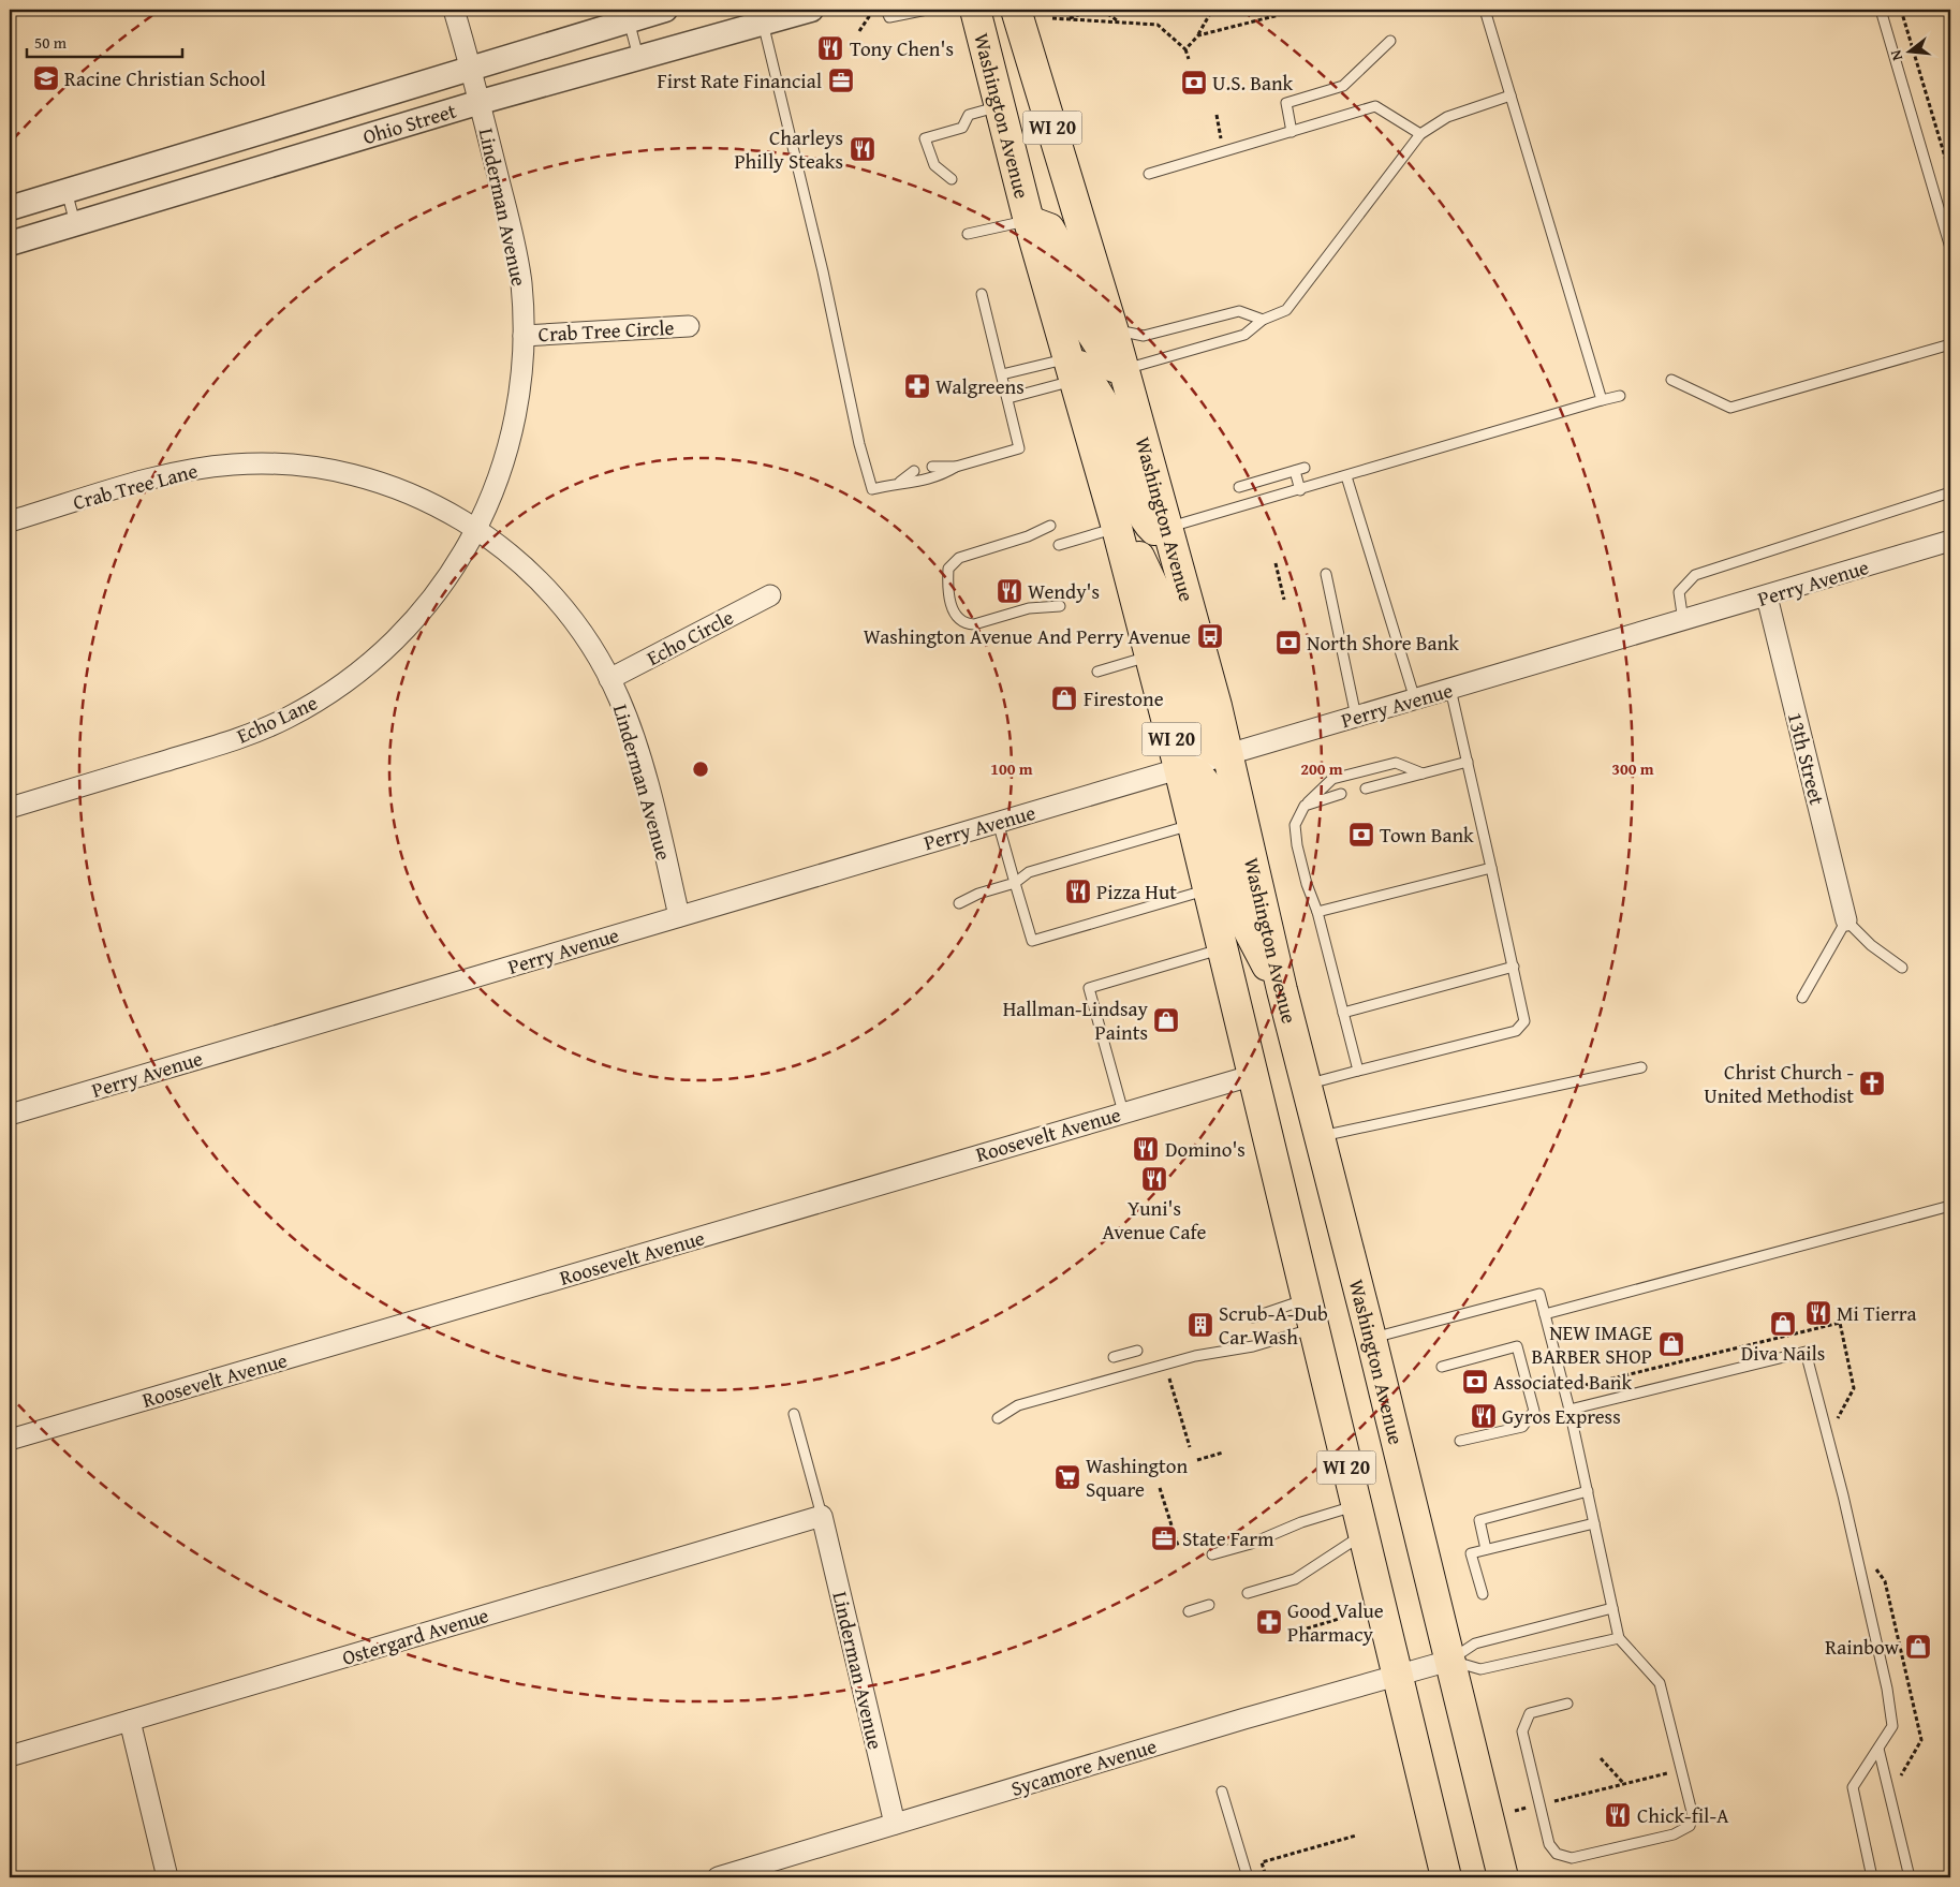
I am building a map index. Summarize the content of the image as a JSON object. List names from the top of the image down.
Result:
{
  "streets": {
    "main road": ["Washington Avenue", "WI 20"],
    "street": [
      "Ohio Street",
      "Linderman Avenue",
      "Crab Tree Circle",
      "Crab Tree Lane",
      "Perry Avenue",
      "Echo Circle",
      "Echo Lane",
      "13th Street",
      "Roosevelt Avenue",
      "Ostergard Avenue",
      "Sycamore Avenue"
    ]
  },
  "crossings": [
    ["Washington Avenue", "Perry Avenue"],
    ["Washington Avenue", "Roosevelt Avenue"],
    ["Washington Avenue", "Sycamore Avenue"],
    ["Ohio Street", "Linderman Avenue"],
    ["Linderman Avenue", "Crab Tree Circle"],
    ["Linderman Avenue", "Crab Tree Lane"],
    ["Linderman Avenue", "Perry Avenue"],
    ["Linderman Avenue", "Echo Circle"],
    ["Linderman Avenue", "Echo Lane"],
    ["Linderman Avenue", "Ostergard Avenue"],
    ["Linderman Avenue", "Sycamore Avenue"],
    ["Crab Tree Lane", "Echo Lane"],
    ["Perry Avenue", "13th Street"]
  ],
  "places": {
    "restaurant": [
      "Tony Chen's",
      "Charleys Philly Steaks",
      "Wendy's",
      "Pizza Hut",
      "Domino's",
      "Yuni's Avenue Cafe",
      "Mi Tierra",
      "Gyros Express",
      "Chick-fil-A"
    ],
    "school or university": ["Racine Christian School"],
    "office": ["First Rate Financial", "State Farm"],
    "bank": [
      "U.S. Bank",
      "North Shore Bank",
      "Town Bank",
      "Associated Bank"
    ],
    "pharmacy": ["Walgreens", "Good Value Pharmacy"],
    "bus stop": ["Washington Avenue And Perry Avenue"],
    "shop": [
      "Firestone",
      "Hallman-Lindsay Paints",
      "Diva Nails",
      "NEW IMAGE BARBER SHOP",
      "Rainbow"
    ],
    "church": ["Christ Church - United Methodist"],
    "building": ["Scrub-A-Dub Car Wash"],
    "supermarket": ["Washington Square"]
  },
  "scale_bar": "50 m",
  "north": "left",
  "rings": ["100 m", "200 m", "300 m"]
}
